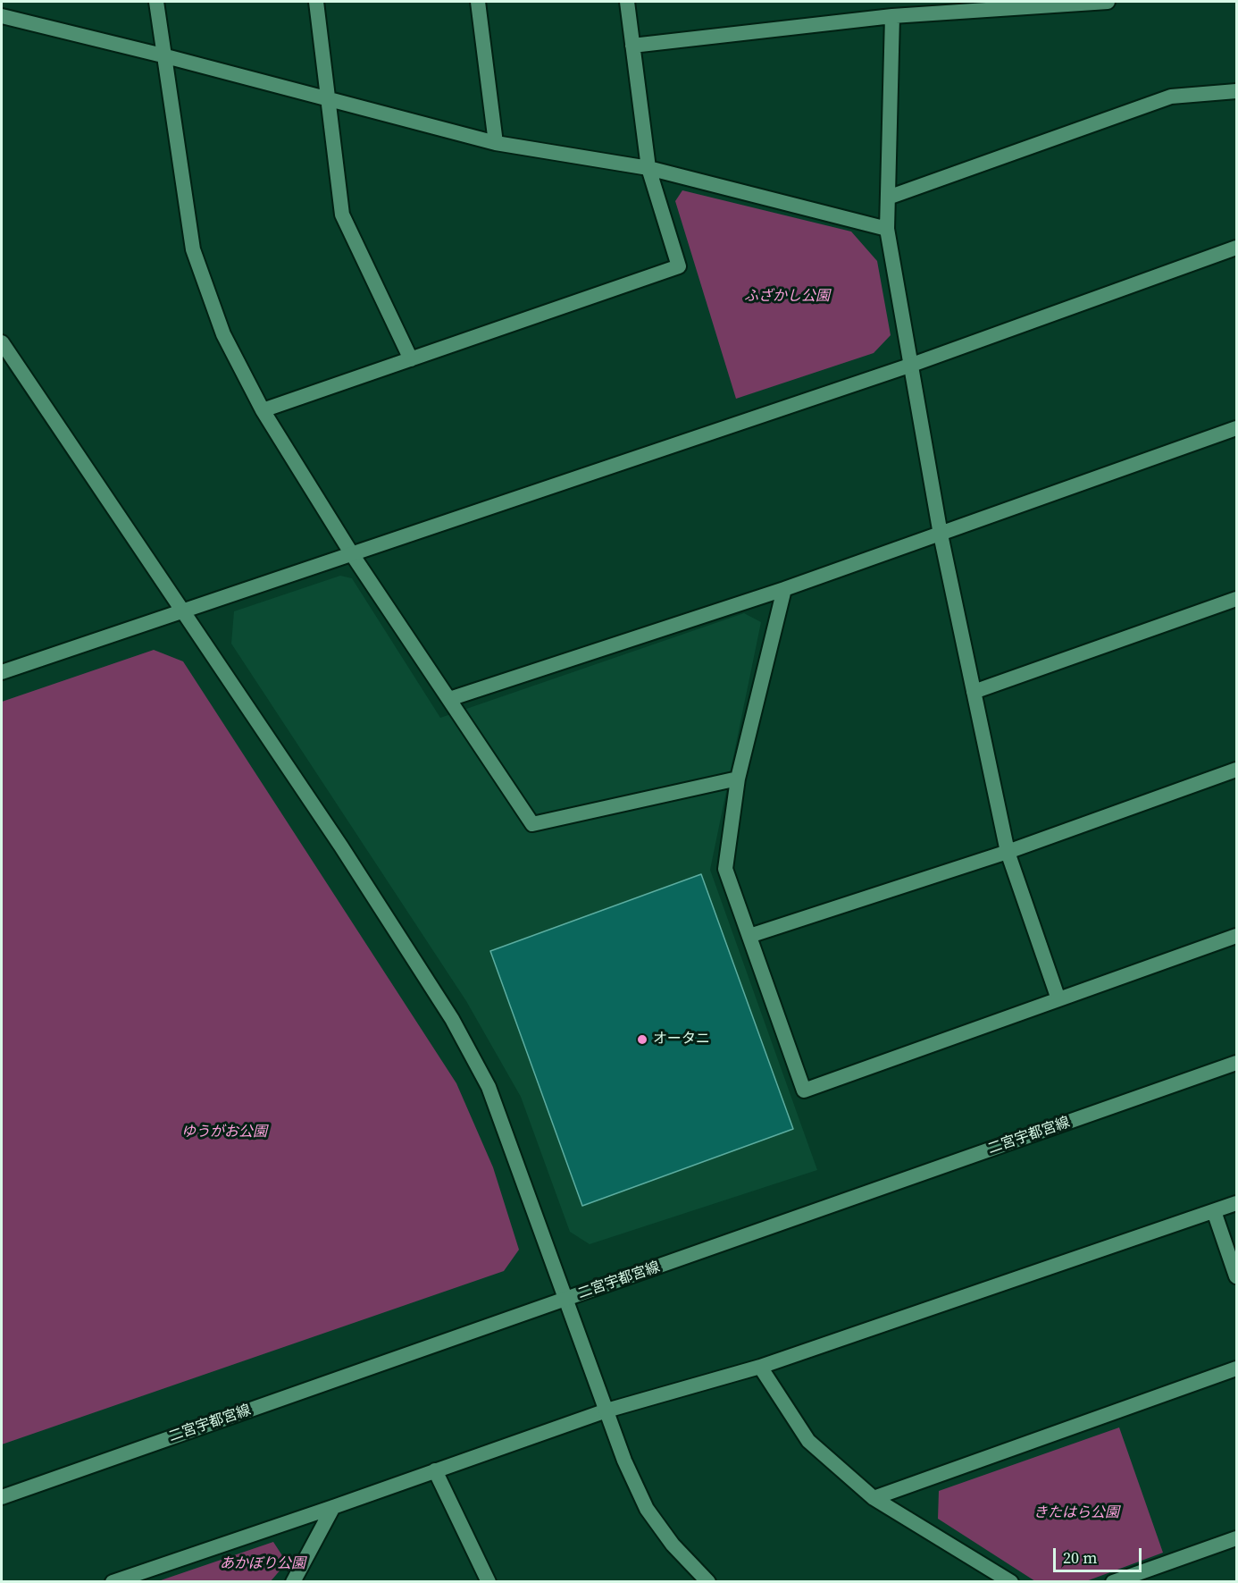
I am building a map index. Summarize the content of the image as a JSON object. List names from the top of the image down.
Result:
{
  "streets": {
    "street": ["二宮宇都宮線"]
  },
  "parks": [
    "ふざかし公園",
    "ゆうがお公園",
    "きたはら公園",
    "あかぼり公園"
  ],
  "places": ["オータニ"],
  "scale_bar": "20 m"
}
